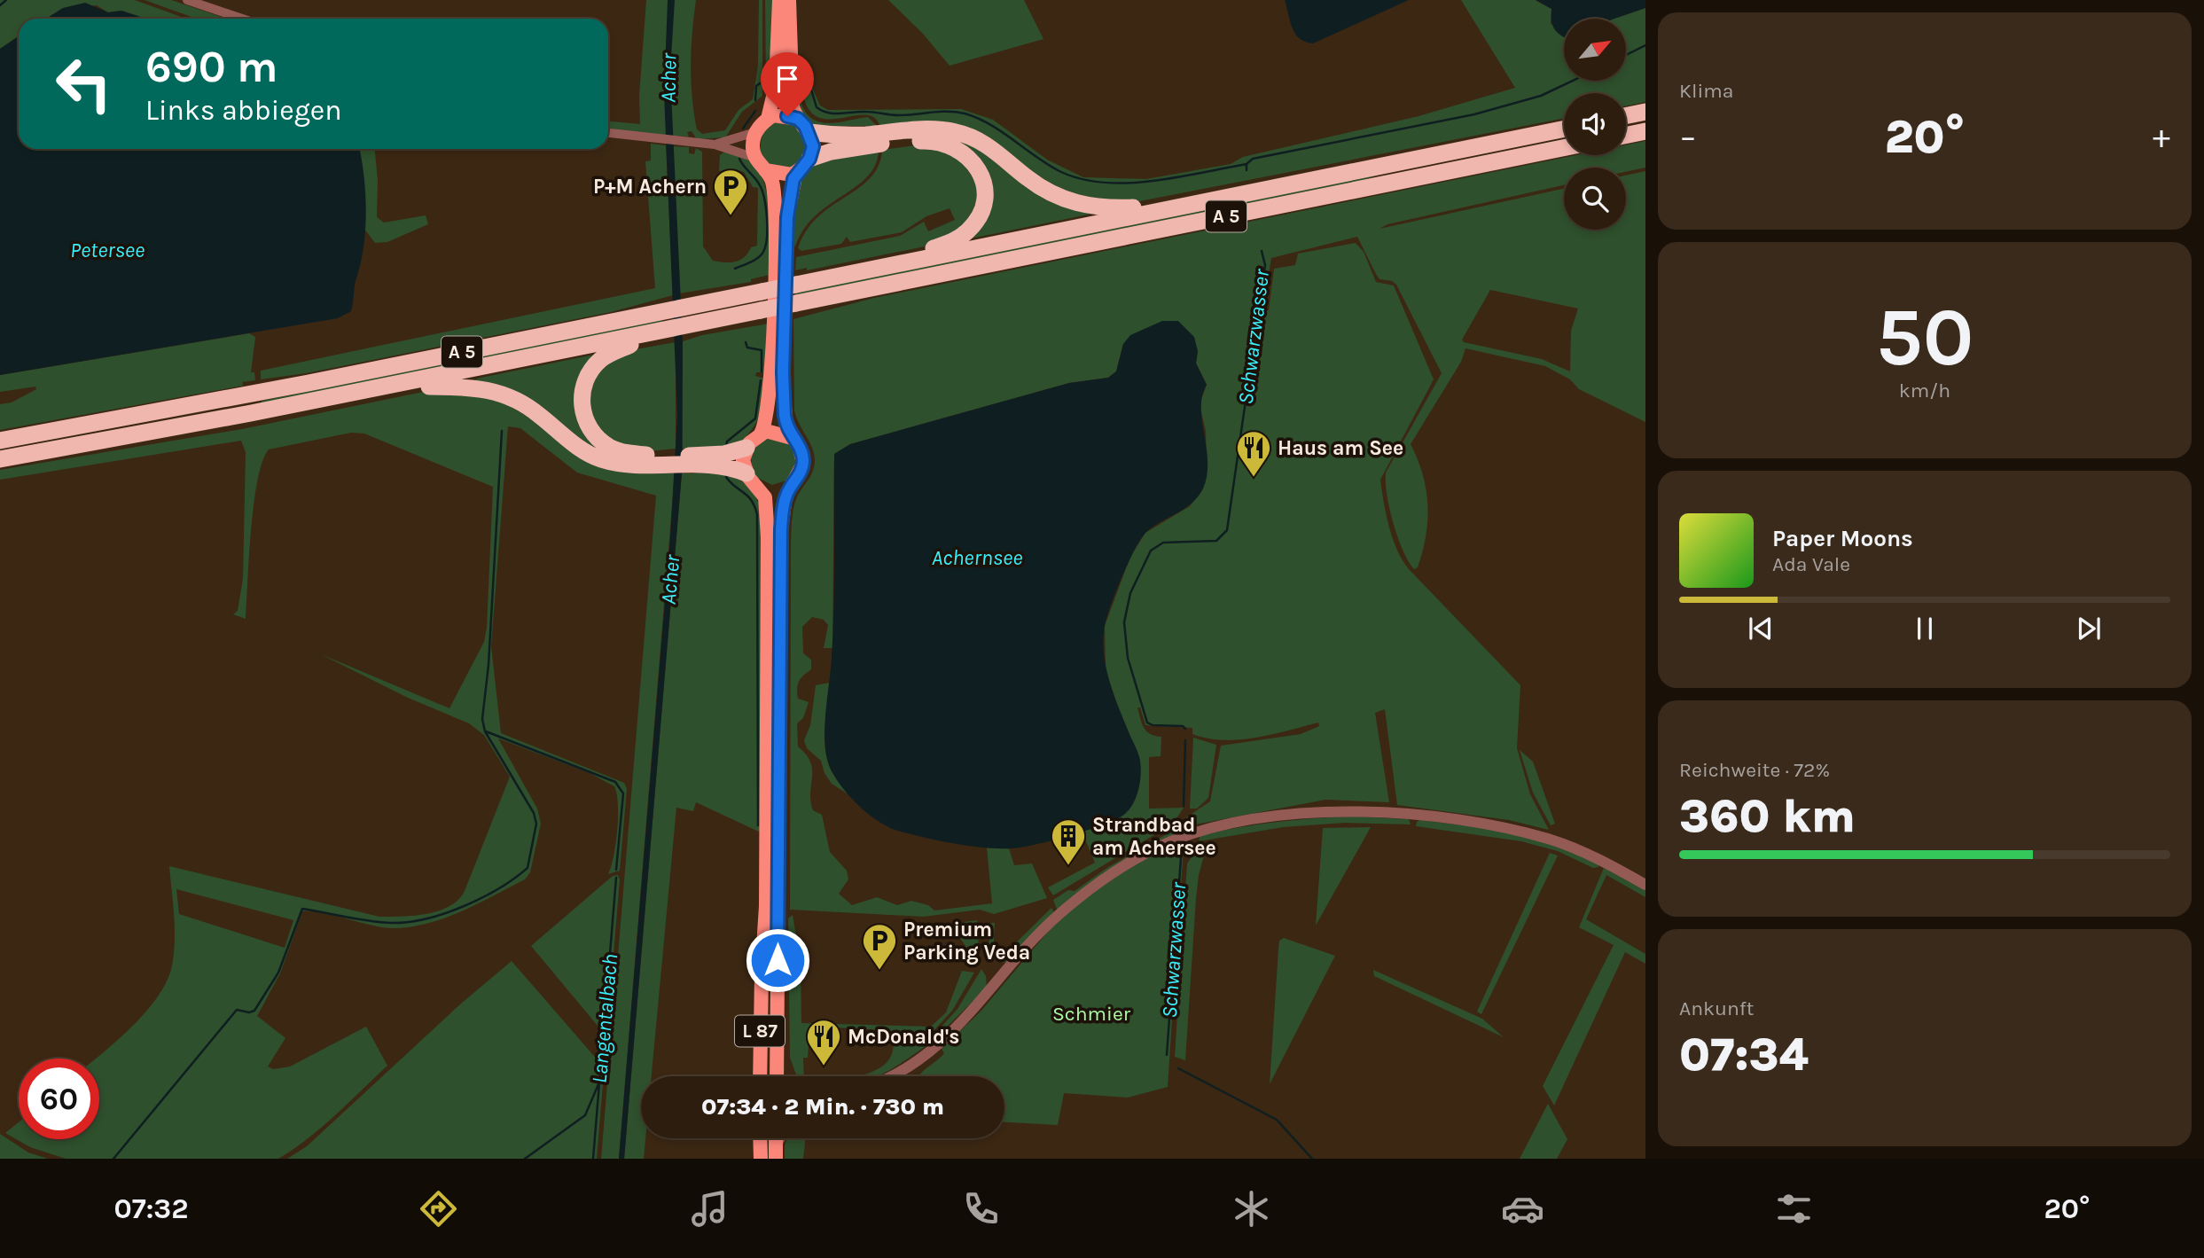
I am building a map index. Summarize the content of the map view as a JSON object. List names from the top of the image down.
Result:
{
  "streets": {
    "highway": ["A 5"],
    "main road": ["L 87"]
  },
  "water": [
    "Acher",
    "Petersee",
    "Schwarzwasser",
    "Achernsee",
    "Langentalbach"
  ],
  "parks": ["Schmier"],
  "places": {
    "parking": ["P+M Achern", "Premium Parking Veda"],
    "restaurant": ["Haus am See", "McDonald's"],
    "building": ["Strandbad am Achersee"]
  },
  "north": "top right",
  "page": {
    "tile": [
      "Klima",
      ["50", "km/h"],
      ["Reichweite · 72%", "360 km"],
      ["Ankunft", "07:34"]
    ],
    "turn": ["690 m", "Links abbiegen"],
    "heat": ["−", "20°", "+"],
    "song": ["Paper Moons", "Ada Vale"],
    "limit": "60",
    "trip": "07:34 · 2 Min. · 730 m",
    "tabs": ["07:32", "20°"]
  }
}
